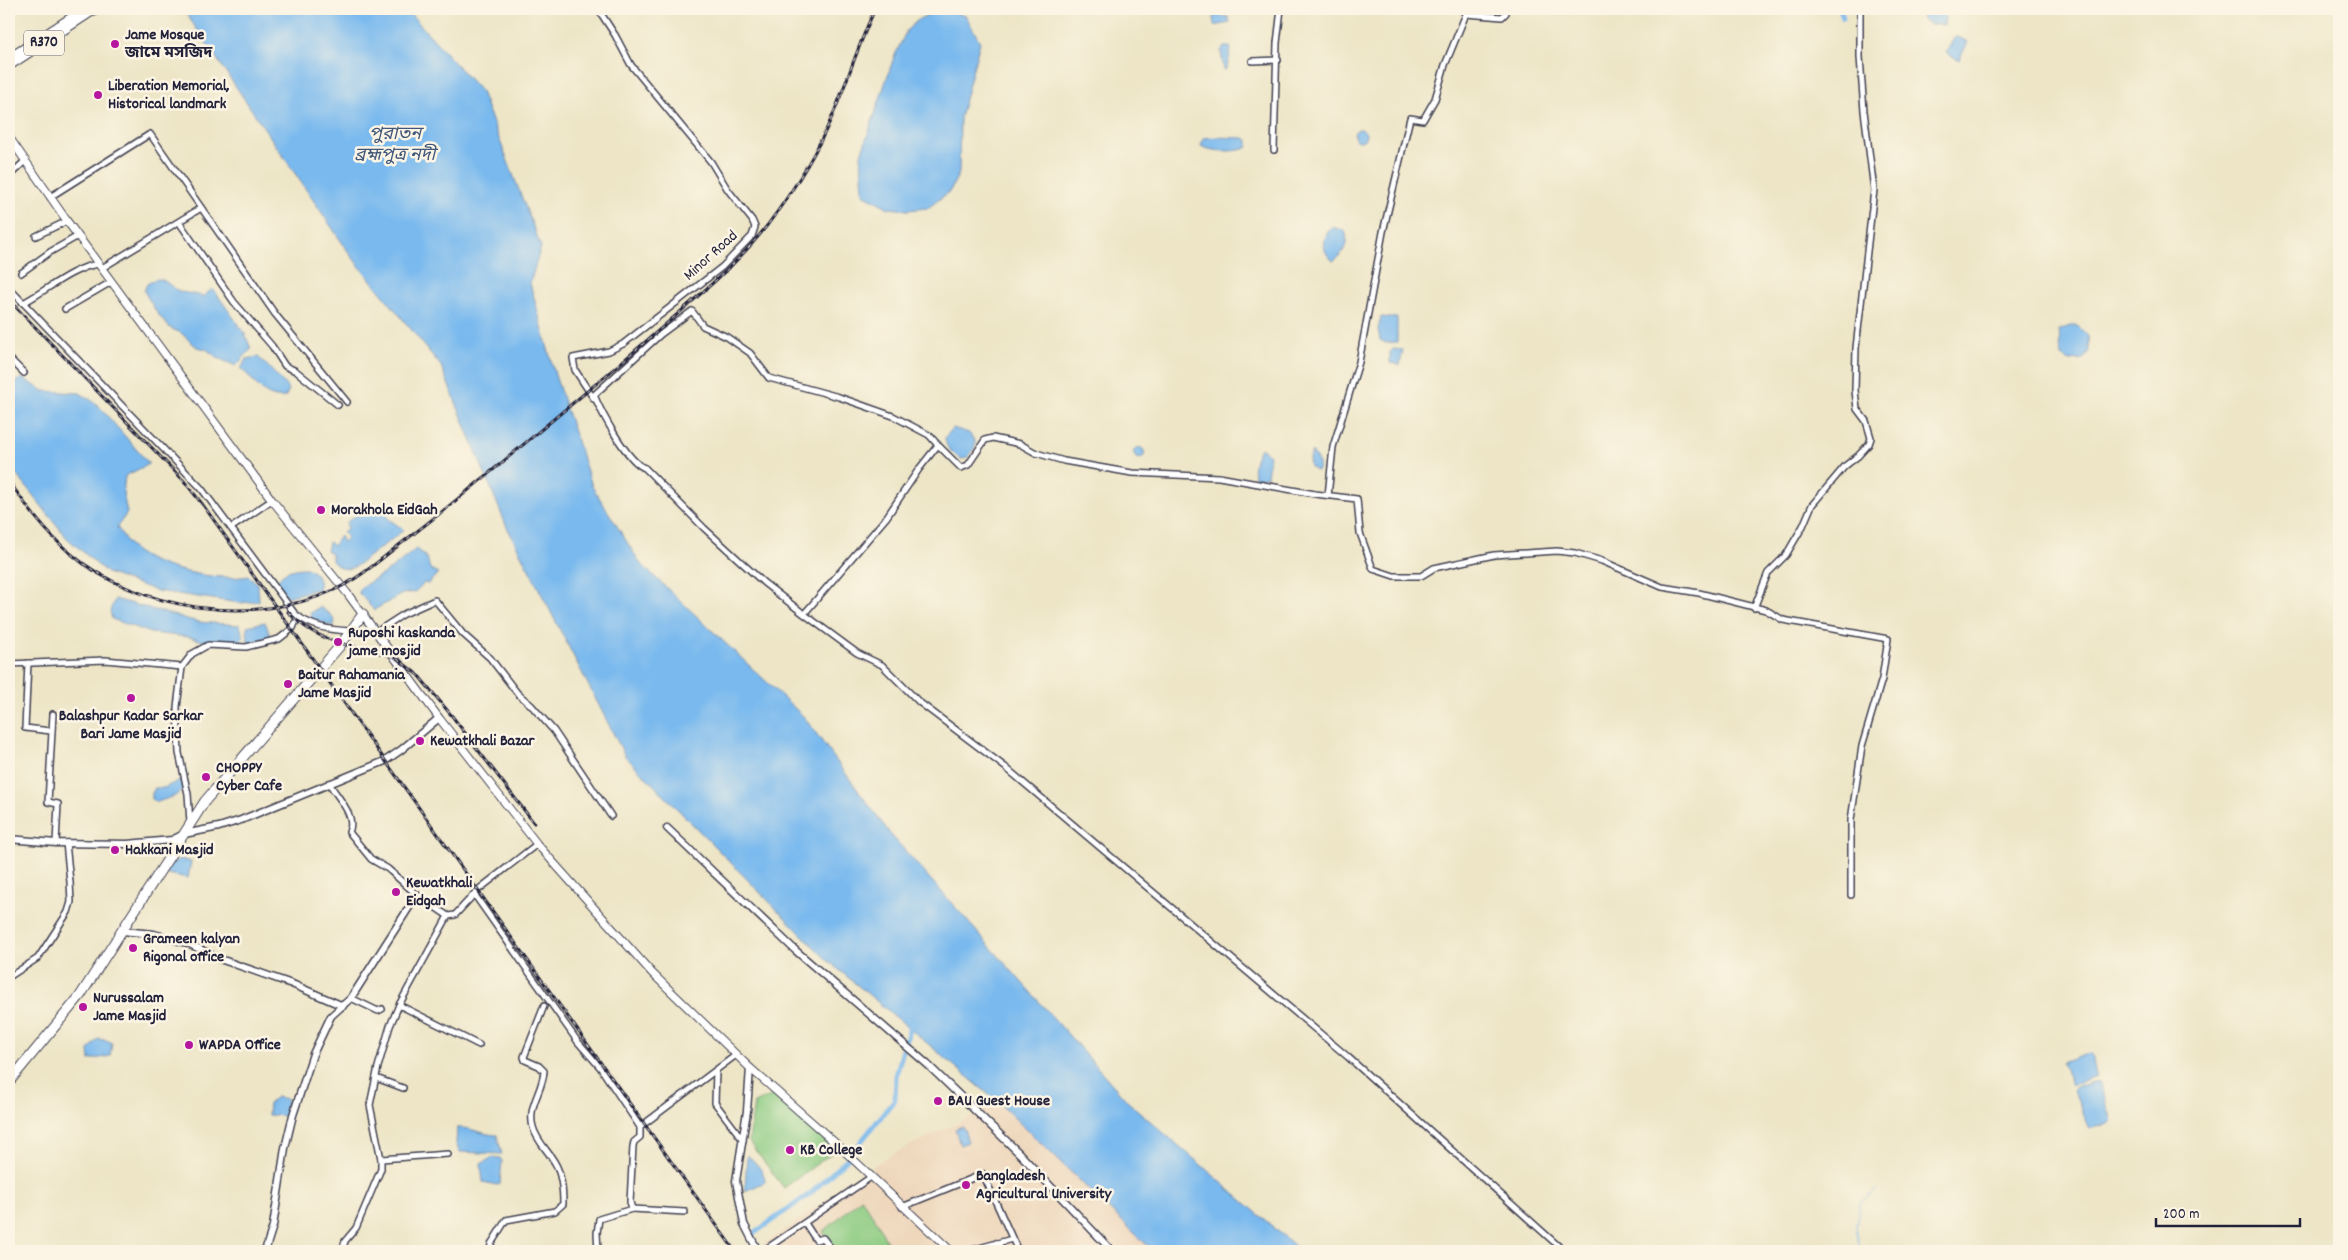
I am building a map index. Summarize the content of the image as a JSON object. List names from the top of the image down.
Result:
{
  "streets": {
    "main road": ["R370"],
    "street": ["Minor Road"]
  },
  "water": ["পুরাতন ব্রহ্মপুত্র নদী"],
  "places": [
    "Jame Mosque জামে মসজিদ",
    "Liberation Memorial, Historical landmark",
    "Morakhola EidGah",
    "Ruposhi kaskanda jame mosjid",
    "Baitur Rahamania Jame Masjid",
    "Balashpur Kadar Sarkar Bari Jame Masjid",
    "Kewatkhali Bazar",
    "CHOPPY Cyber Cafe",
    "Hakkani Masjid",
    "Kewatkhali Eidgah",
    "Grameen kalyan Rigonal office",
    "Nurussalam Jame Masjid",
    "WAPDA Office",
    "BAU Guest House",
    "KB College",
    "Bangladesh Agricultural University"
  ],
  "scale_bar": "200 m"
}
